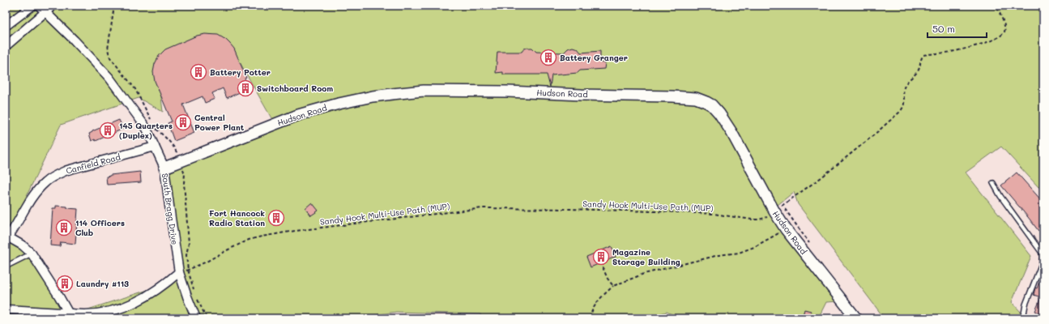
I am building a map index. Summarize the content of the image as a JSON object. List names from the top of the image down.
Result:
{
  "streets": {
    "street": ["Hudson Road", "Canfield Road", "South Bragg Drive"],
    "path": ["Sandy Hook Multi-Use Path (MUP)"]
  },
  "crossings": [
    ["Hudson Road", "Sandy Hook Multi-Use Path (MUP)"],
    ["Hudson Road", "South Bragg Drive"],
    ["Canfield Road", "South Bragg Drive"]
  ],
  "places": {
    "building": [
      "Battery Granger",
      "Battery Potter",
      "Switchboard Room",
      "Central Power Plant",
      "145 Quarters (Duplex)",
      "Fort Hancock Radio Station",
      "114 Officers Club",
      "Magazine Storage Building",
      "Laundry #113"
    ]
  },
  "scale_bar": "50 m"
}
